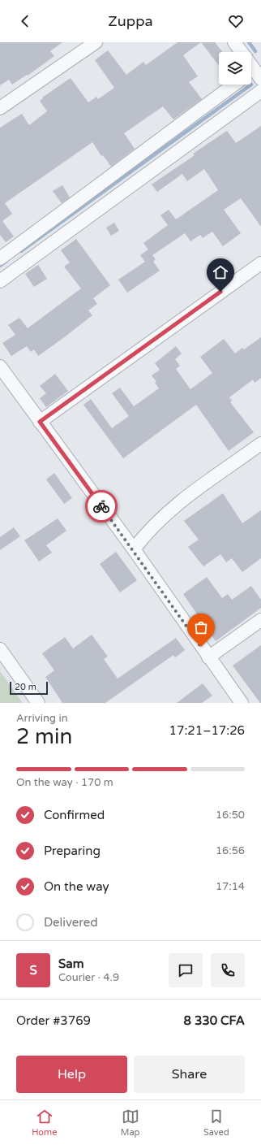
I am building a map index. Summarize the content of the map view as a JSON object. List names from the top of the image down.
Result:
{
  "scale_bar": "20 m",
  "page": {
    "header": "Zuppa",
    "scale": "20 m",
    "heading": ["2 min", "Arriving in", "17:21–17:26"],
    "panel": [
      "Sam",
      "Courier · 4.9",
      "Order #3769",
      "8 330 CFA"
    ],
    "bar": "On the way · 170 m",
    "list": [
      ["Confirmed", "16:50"],
      ["Preparing", "16:56"],
      ["On the way", "17:14"],
      "Delivered"
    ],
    "round": "S",
    "buttons": ["Help", "Share"],
    "tabs": ["Home", "Map", "Saved"]
  }
}
